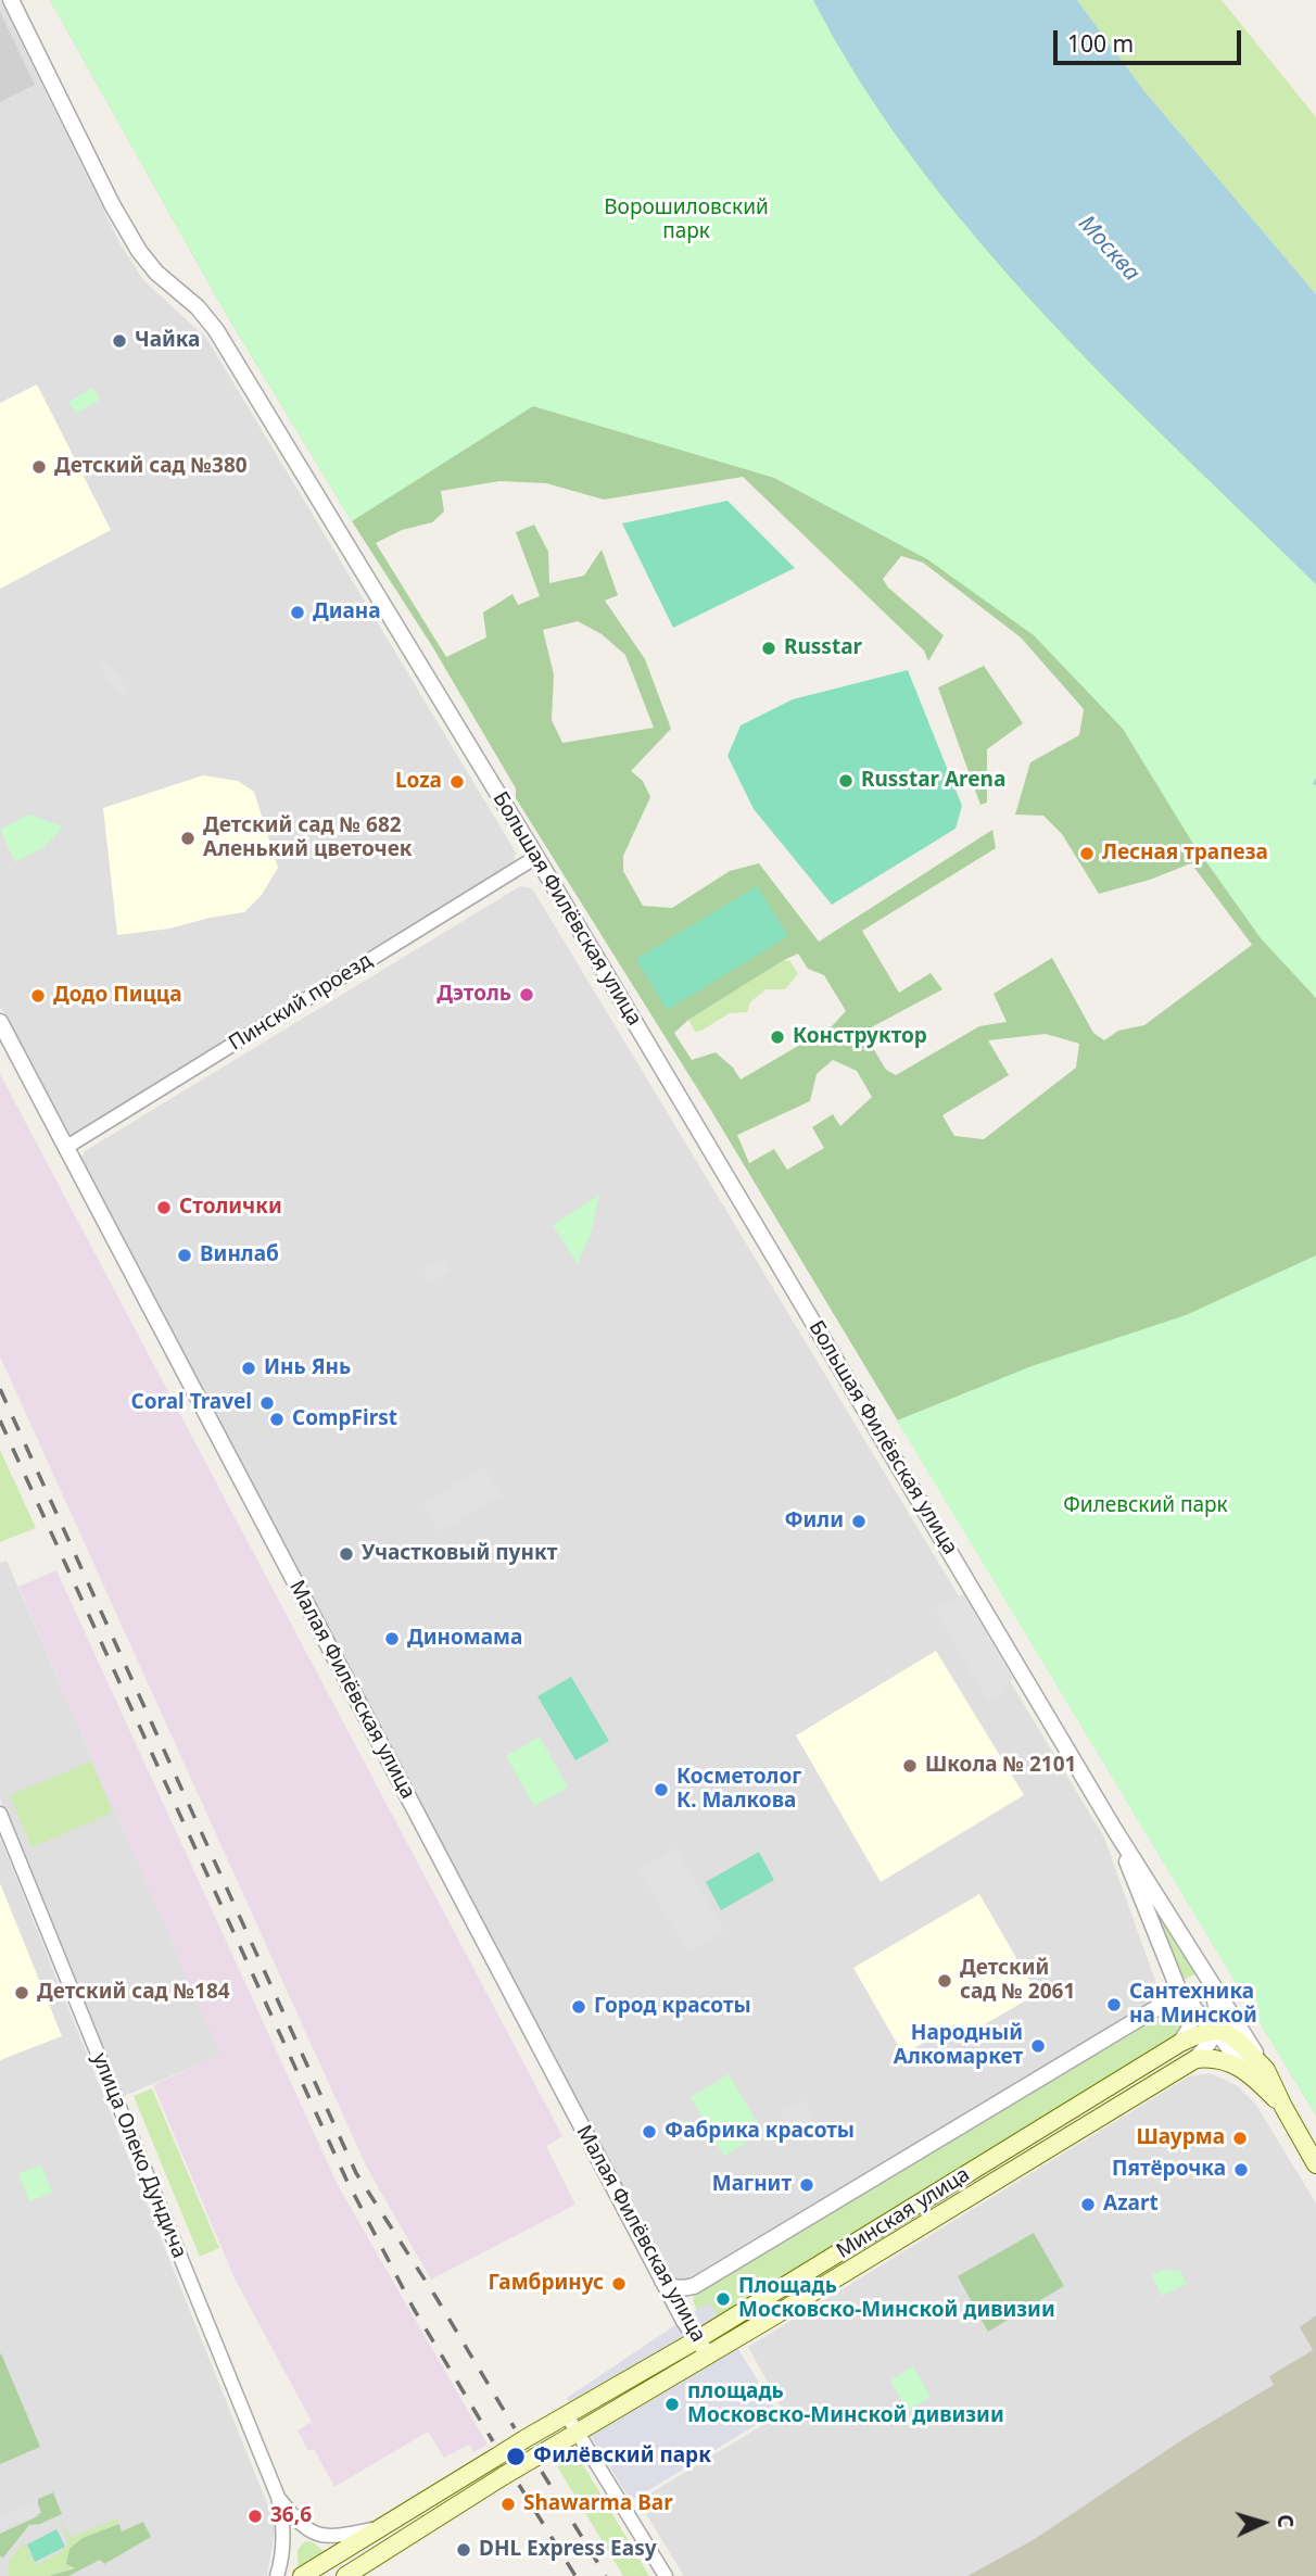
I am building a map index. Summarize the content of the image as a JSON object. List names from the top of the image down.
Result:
{
  "streets": {
    "main road": ["Большая Филёвская улица", "Минская улица"],
    "street": ["Пинский проезд", "Малая Филёвская улица", "улица Олеко Дундича"]
  },
  "crossings": [
    ["Большая Филёвская улица", "Пинский проезд"],
    ["Большая Филёвская улица", "Минская улица"],
    ["Пинский проезд", "Малая Филёвская улица"],
    ["Малая Филёвская улица", "Минская улица"],
    ["улица Олеко Дундича", "Минская улица"]
  ],
  "water": ["Москва"],
  "parks": ["Ворошиловский парк", "Филевский парк"],
  "places": [
    "Чайка",
    "Детский сад №380",
    "Диана",
    "Russtar",
    "Russtar Arena",
    "Loza",
    "Детский сад № 682 Аленький цветочек",
    "Лесная трапеза",
    "Дэтоль",
    "Додо Пицца",
    "Конструктор",
    "Столички",
    "Винлаб",
    "Инь Янь",
    "Coral Travel",
    "CompFirst",
    "Фили",
    "Участковый пункт",
    "Диномама",
    "Школа № 2101",
    "Косметолог К. Малкова",
    "Детский сад № 2061",
    "Детский сад №184",
    "Сантехника на Минской",
    "Город красоты",
    "Народный Алкомаркет",
    "Фабрика красоты",
    "Шаурма",
    "Пятёрочка",
    "Магнит",
    "Azart",
    "Гамбринус",
    "Площадь Московско-Минской дивизии",
    "площадь Московско-Минской дивизии",
    "Филёвский парк",
    "Shawarma Bar",
    "36,6",
    "DHL Express Easy"
  ],
  "scale_bar": "100 m",
  "north": "right"
}
